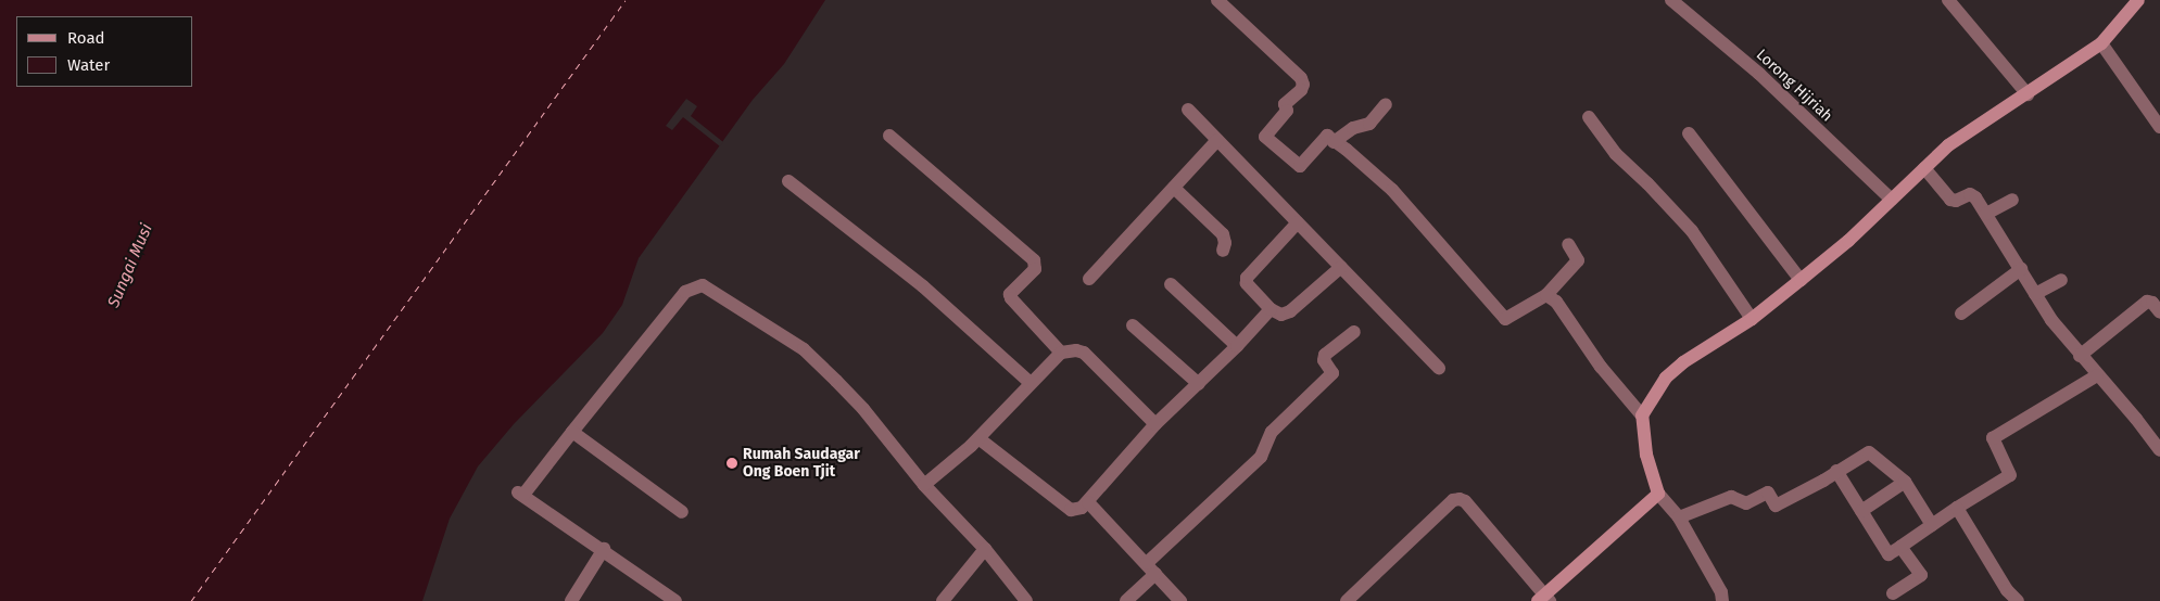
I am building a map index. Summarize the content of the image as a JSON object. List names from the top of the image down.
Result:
{
  "streets": {
    "street": ["Lorong Hijriah"]
  },
  "water": ["Sungai Musi"],
  "places": ["Rumah Saudagar Ong Boen Tjit"],
  "legend": ["Road", "Water"]
}
